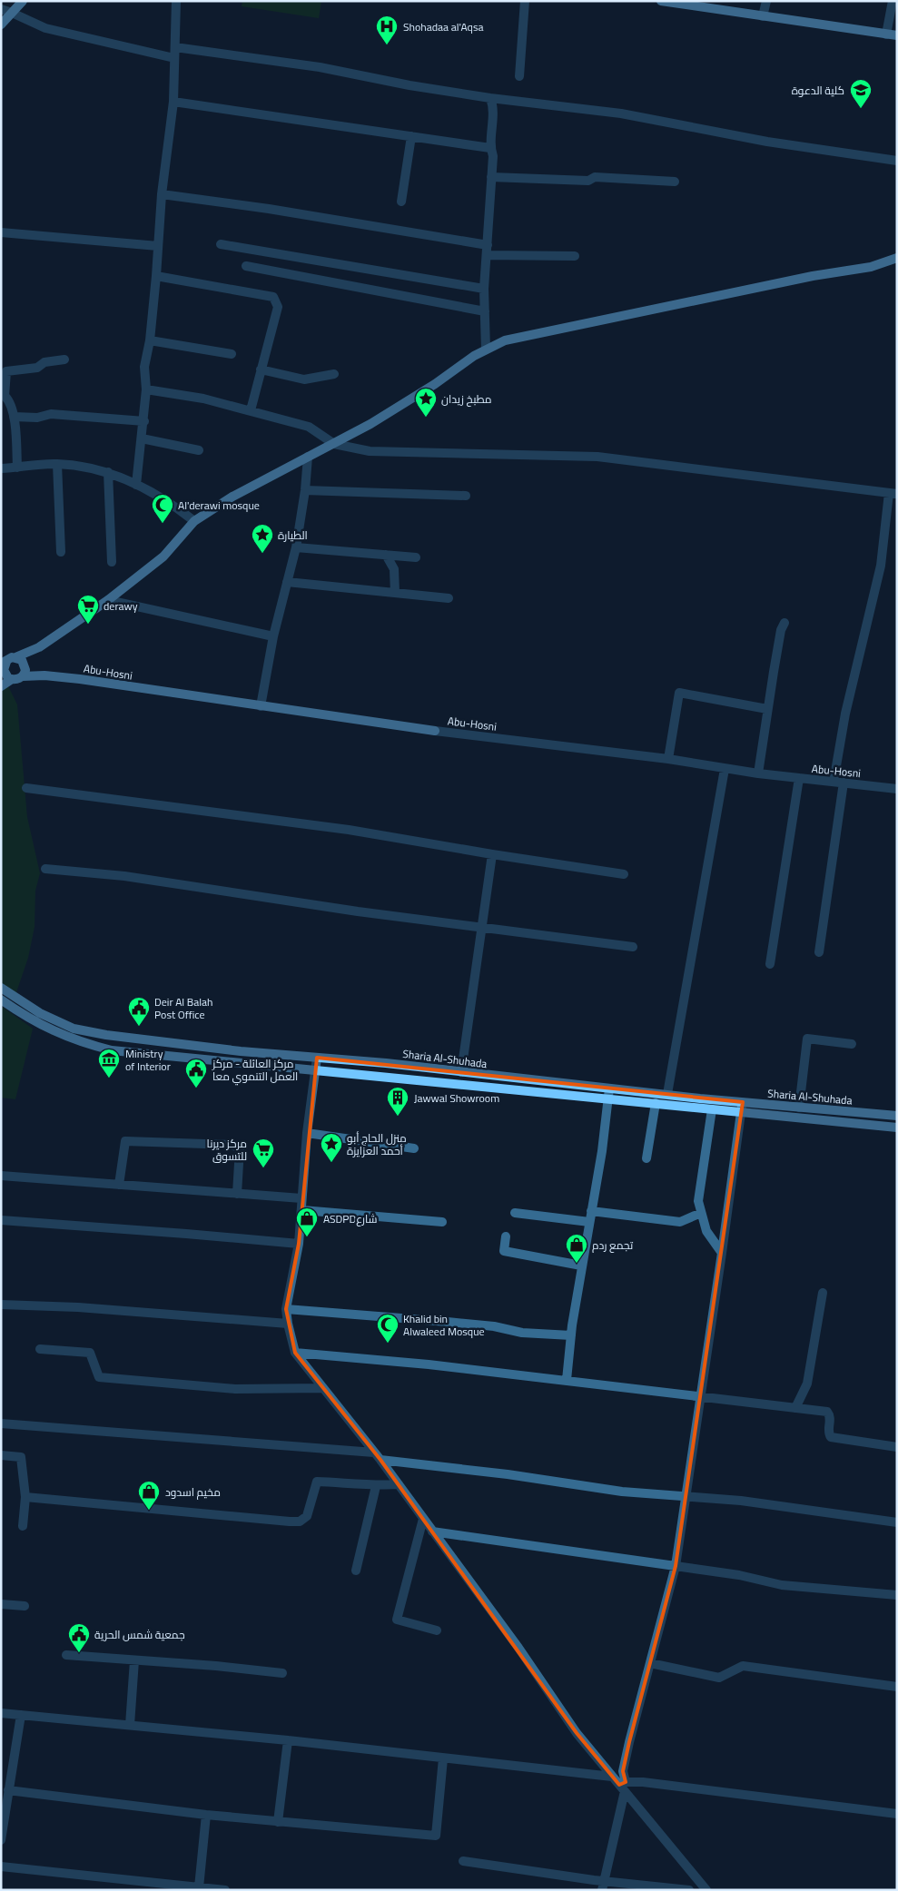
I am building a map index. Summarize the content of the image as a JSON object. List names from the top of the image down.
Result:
{
  "streets": {
    "main road": ["Abu-Hosni", "Sharia Al-Shuhada"]
  },
  "places": {
    "hospital": ["Shohadaa al'Aqsa"],
    "school or university": ["كلية الدعوة"],
    "place": ["مطبخ زيدان", "الطيارة", "منزل الحاج أبو أحمد العزايزة"],
    "mosque": ["Al'derawi mosque", "Khalid bin Alwaleed Mosque"],
    "supermarket": ["derawy", "مركز ديرنا للتسوق"],
    "public building": ["Deir Al Balah Post Office", "مركز العائلة - مركز العمل التنموي معا", "جمعية شمس الحرية"],
    "museum": ["Ministry of Interior"],
    "building": ["Jawwal Showroom"],
    "shop": ["ASDPDشارع", "تجمع ردم", "مخيم اسدود"]
  }
}
